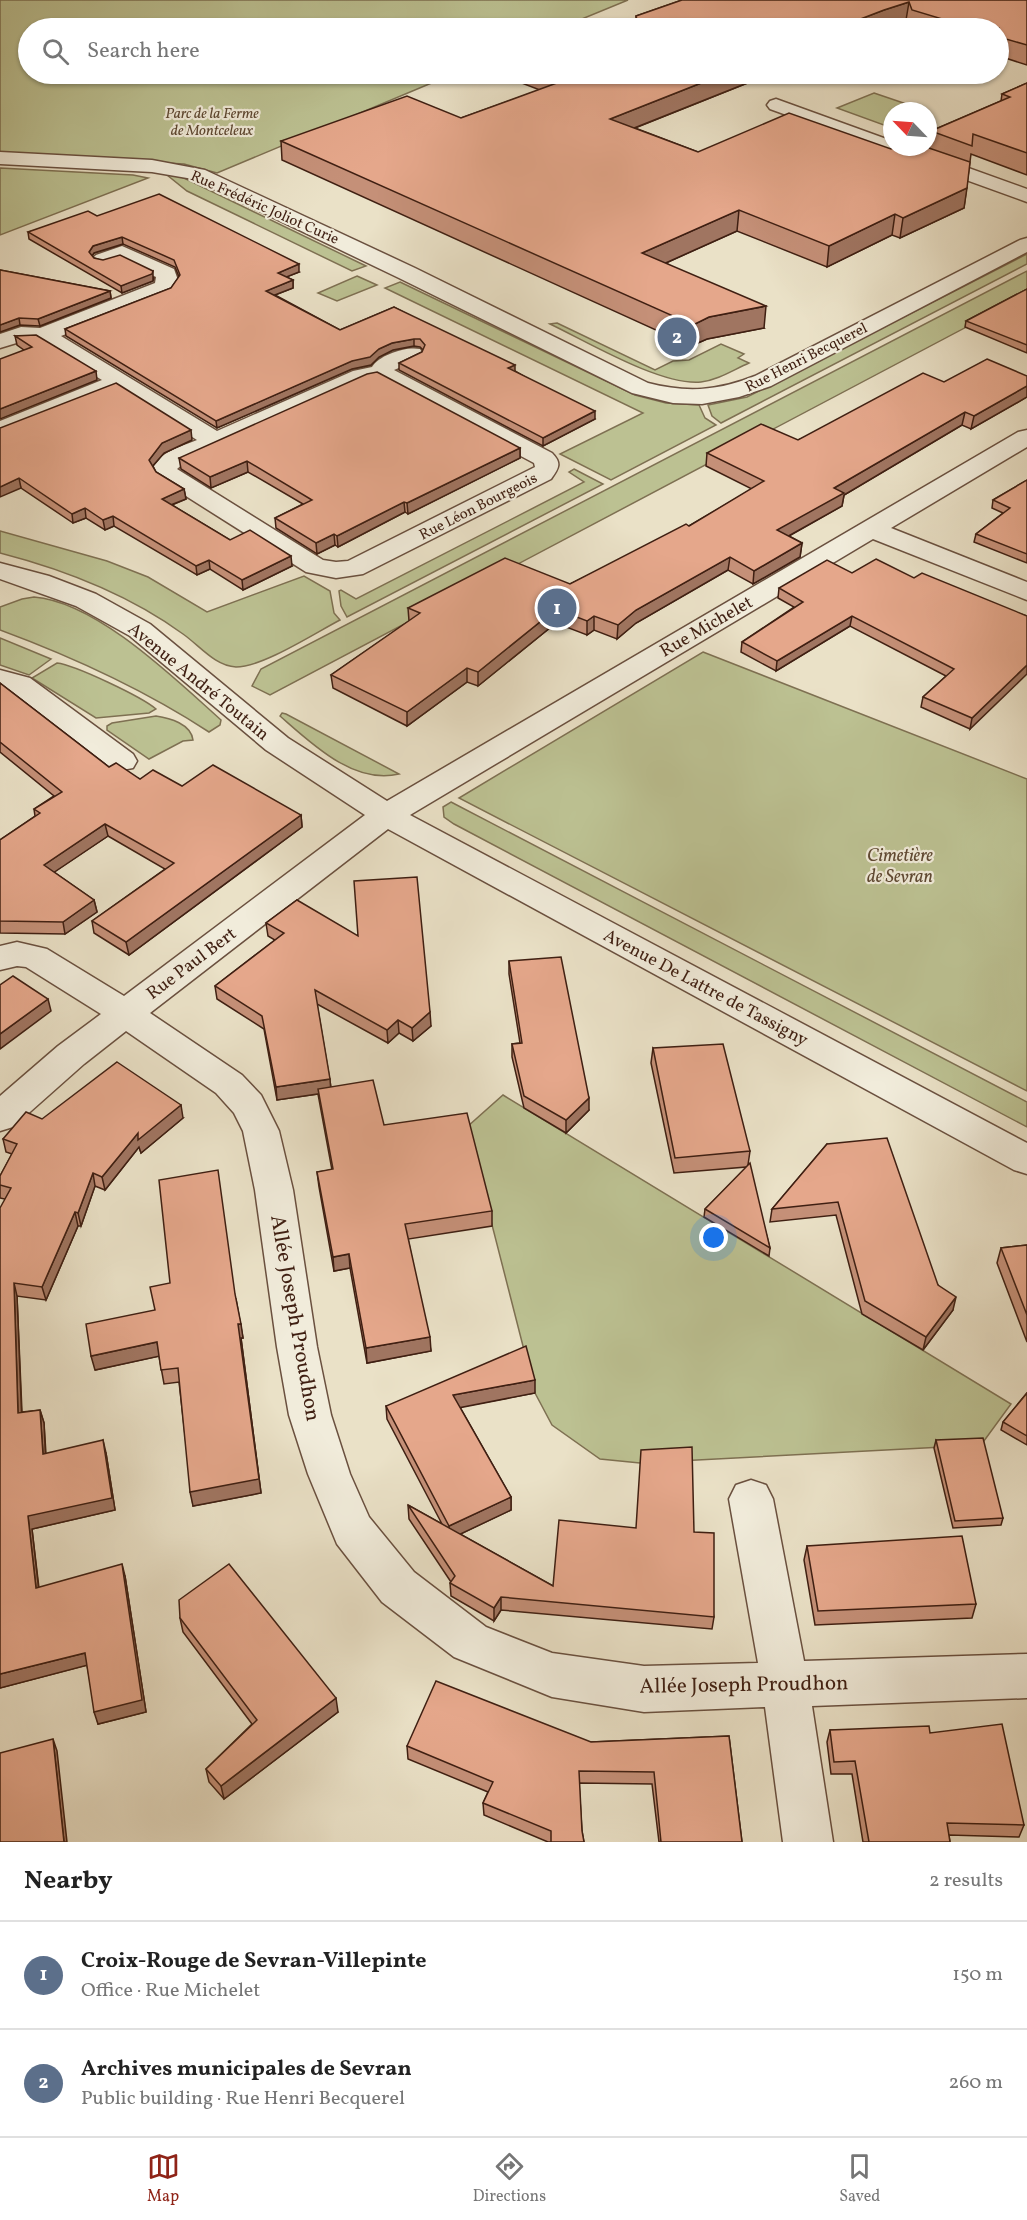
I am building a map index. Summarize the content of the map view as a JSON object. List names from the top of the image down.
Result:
{
  "streets": {
    "street": [
      "Rue Frédéric Joliot Curie",
      "Rue Henri Becquerel",
      "Rue Léon Bourgeois",
      "Rue Michelet",
      "Avenue André Toutain",
      "Rue Paul Bert",
      "Avenue De Lattre de Tassigny",
      "Allée Joseph Proudhon"
    ]
  },
  "crossings": [
    ["Rue Frédéric Joliot Curie", "Rue Henri Becquerel"],
    ["Rue Michelet", "Avenue André Toutain"],
    ["Rue Michelet", "Rue Paul Bert"],
    ["Rue Michelet", "Avenue De Lattre de Tassigny"],
    ["Avenue André Toutain", "Rue Paul Bert"],
    ["Avenue André Toutain", "Avenue De Lattre de Tassigny"],
    ["Rue Paul Bert", "Avenue De Lattre de Tassigny"],
    ["Rue Paul Bert", "Allée Joseph Proudhon"]
  ],
  "parks": ["Parc de la Ferme de Montceleux", "Cimetière de Sevran"],
  "north": "top left",
  "page": {
    "search": "Search here",
    "pins": ["2", "1"],
    "heading": ["Nearby", "2 results"],
    "list": [
      {
        "mark": "1",
        "name": "Croix-Rouge de Sevran-Villepinte",
        "note": "Office · Rue Michelet",
        "value": "150 m"
      },
      {
        "mark": "2",
        "name": "Archives municipales de Sevran",
        "note": "Public building · Rue Henri Becquerel",
        "value": "260 m"
      }
    ],
    "nav": ["Map", "Directions", "Saved"]
  }
}
